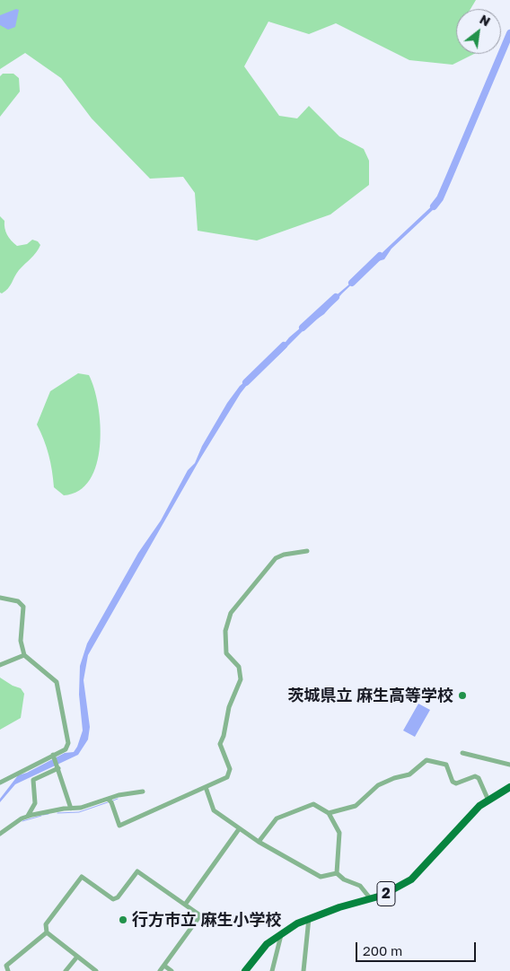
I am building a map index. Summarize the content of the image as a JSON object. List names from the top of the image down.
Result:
{
  "streets": {
    "main road": ["2"]
  },
  "places": ["茨城県立 麻生高等学校", "行方市立 麻生小学校"],
  "scale_bar": "200 m",
  "north": "top right"
}
